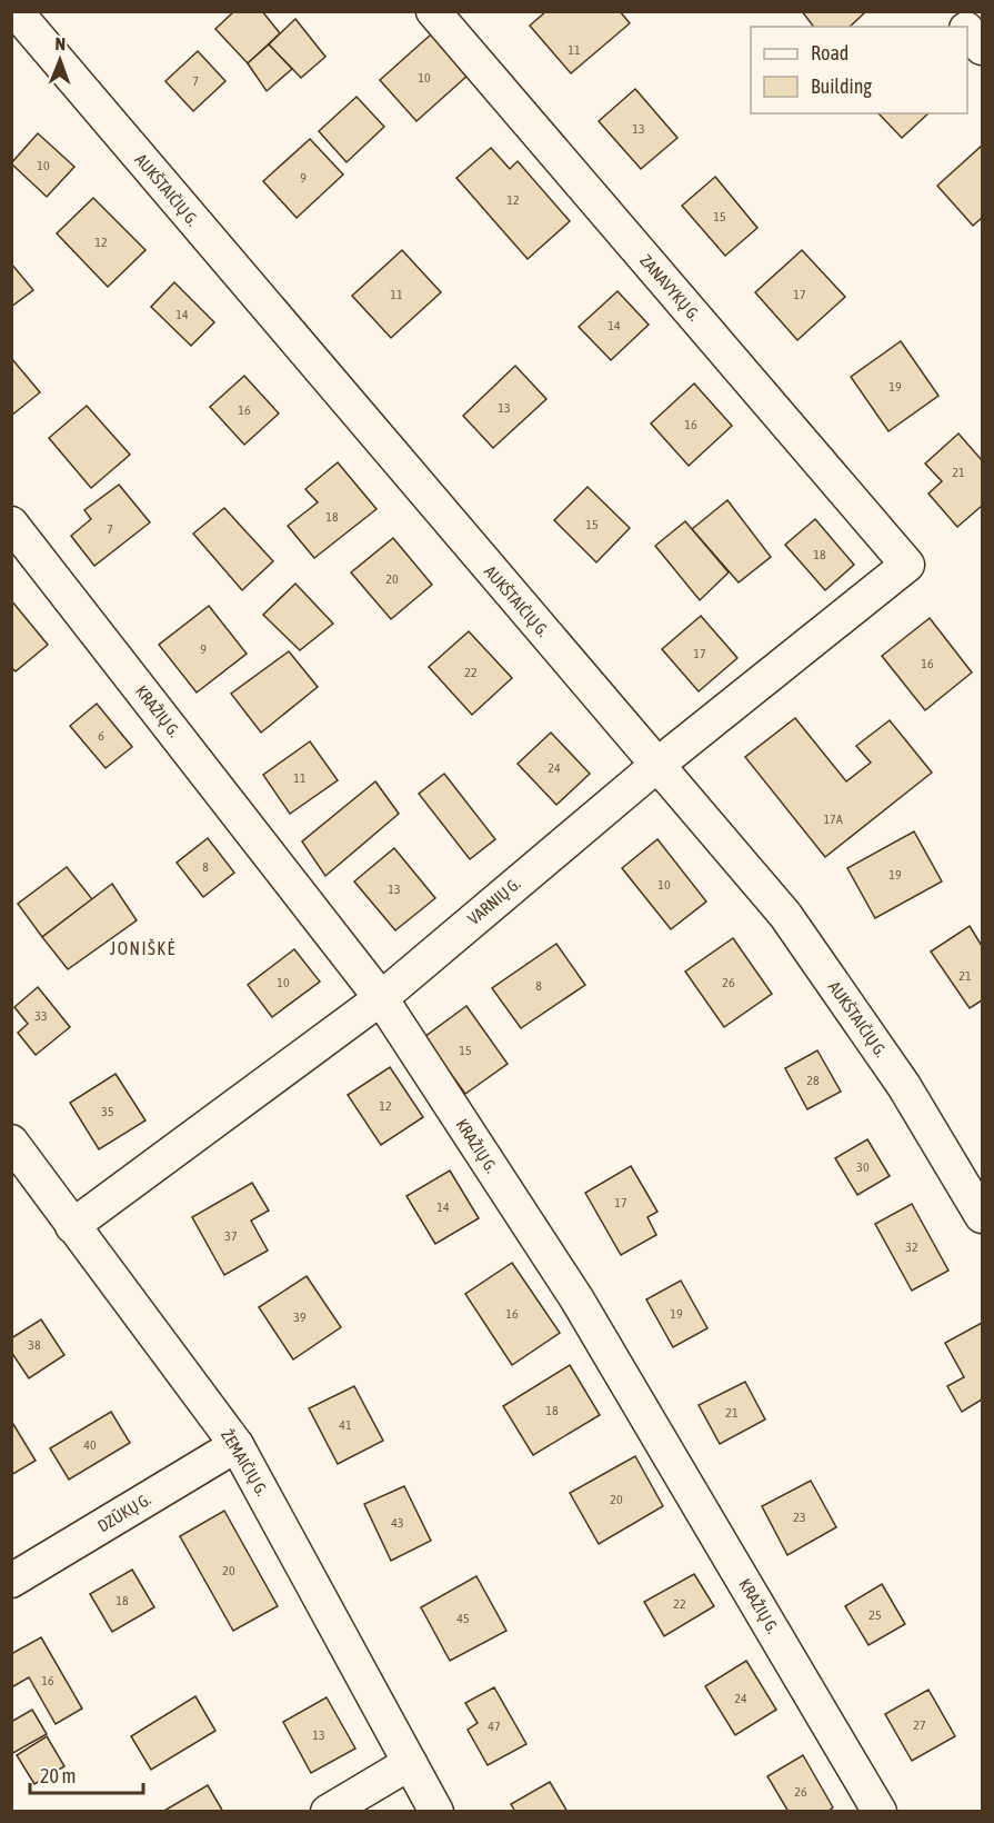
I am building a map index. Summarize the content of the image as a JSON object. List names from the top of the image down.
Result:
{
  "streets": {
    "street": [
      "AUKŠTAIČIŲ G.",
      "ZANAVYKŲ G.",
      "KRAŽIŲ G.",
      "VARNIŲ G.",
      "ŽEMAIČIŲ G.",
      "DZŪKŲ G."
    ]
  },
  "crossings": [
    ["AUKŠTAIČIŲ G.", "VARNIŲ G."],
    ["ZANAVYKŲ G.", "VARNIŲ G."],
    ["KRAŽIŲ G.", "VARNIŲ G."],
    ["VARNIŲ G.", "ŽEMAIČIŲ G."],
    ["ŽEMAIČIŲ G.", "DZŪKŲ G."]
  ],
  "districts": ["JONIŠKĖ"],
  "house_numbers": [
    "11",
    "10",
    "7",
    "13",
    "10",
    "9",
    "12",
    "15",
    "12",
    "11",
    "17",
    "14",
    "14",
    "19",
    "13",
    "16",
    "16",
    "21",
    "18",
    "15",
    "7",
    "18",
    "20",
    "9",
    "17",
    "16",
    "22",
    "6",
    "24",
    "11",
    "17A",
    "8",
    "19",
    "10",
    "13",
    "21",
    "10",
    "26",
    "8",
    "33",
    "15",
    "28",
    "12",
    "35",
    "30",
    "17",
    "14",
    "37",
    "32",
    "16",
    "19",
    "39",
    "38",
    "18",
    "21",
    "41",
    "40",
    "20",
    "23",
    "43",
    "20",
    "18",
    "22",
    "25",
    "45",
    "16",
    "24",
    "27",
    "47",
    "13",
    "26"
  ],
  "legend": ["Road", "Building"],
  "scale_bar": "20 m",
  "north": "top"
}
